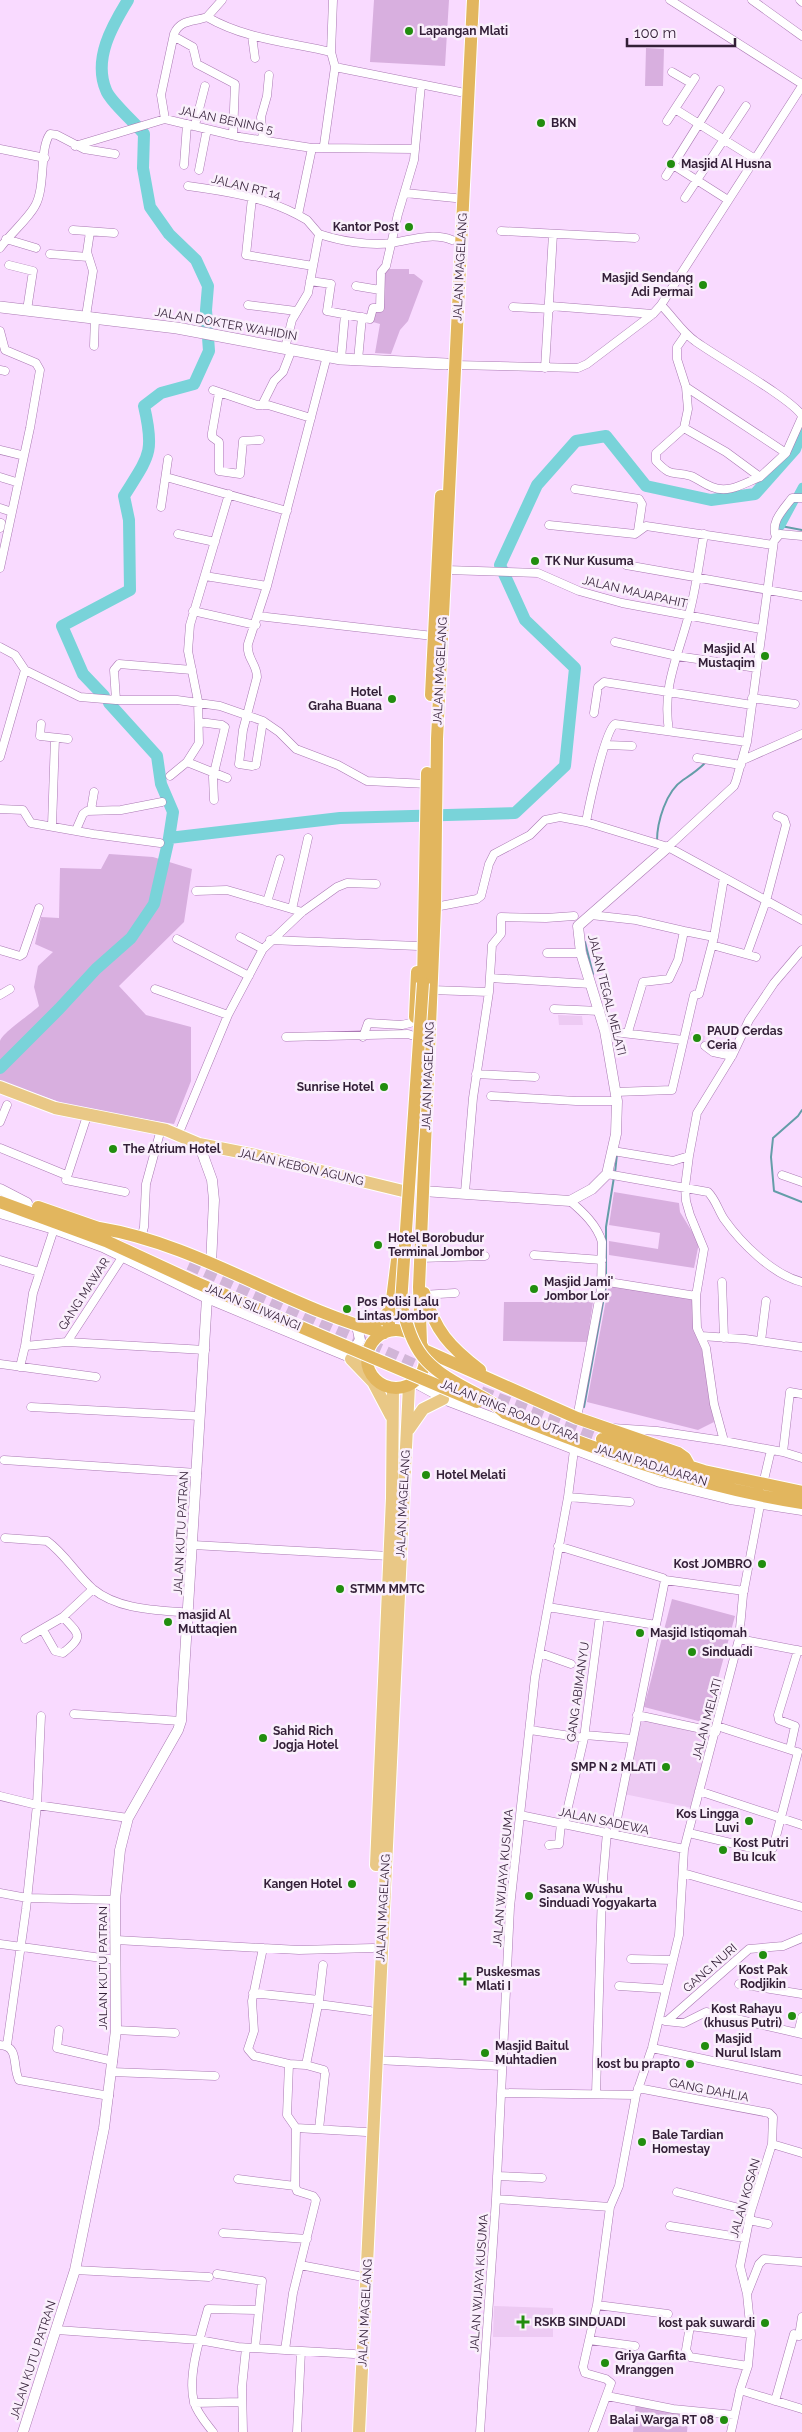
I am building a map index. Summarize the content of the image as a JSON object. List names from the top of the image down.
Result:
{
  "streets": {
    "highway": ["JALAN MAGELANG", "JALAN SILIWANGI", "JALAN PADJAJARAN"],
    "main road": ["JALAN DOKTER WAHIDIN", "JALAN KEBON AGUNG"],
    "street": [
      "JALAN BENING 5",
      "JALAN RT 14",
      "JALAN MAJAPAHIT",
      "JALAN TEGAL MELATI",
      "GANG MAWAR",
      "JALAN RING ROAD UTARA",
      "JALAN KUTU PATRAN",
      "GANG ABIMANYU",
      "JALAN MELATI",
      "JALAN SADEWA",
      "JALAN WIJAYA KUSUMA",
      "GANG NURI",
      "GANG DAHLIA",
      "JALAN KOSAN"
    ]
  },
  "crossings": [
    ["JALAN MAGELANG", "JALAN DOKTER WAHIDIN"],
    ["JALAN MAGELANG", "JALAN MAJAPAHIT"],
    ["JALAN MAGELANG", "JALAN KEBON AGUNG"],
    ["JALAN MAGELANG", "JALAN RING ROAD UTARA"],
    ["JALAN MAJAPAHIT", "JALAN TEGAL MELATI"],
    ["JALAN SILIWANGI", "JALAN PADJAJARAN"],
    ["JALAN RING ROAD UTARA", "JALAN MELATI"],
    ["JALAN RING ROAD UTARA", "JALAN WIJAYA KUSUMA"],
    ["GANG ABIMANYU", "JALAN SADEWA"],
    ["JALAN MELATI", "JALAN SADEWA"],
    ["JALAN MELATI", "GANG NURI"],
    ["JALAN MELATI", "GANG DAHLIA"],
    ["JALAN SADEWA", "JALAN WIJAYA KUSUMA"],
    ["JALAN WIJAYA KUSUMA", "GANG DAHLIA"],
    ["GANG DAHLIA", "JALAN KOSAN"]
  ],
  "places": {
    "other": [
      "Lapangan Mlati",
      "BKN",
      "Masjid Al Husna",
      "Kantor Post",
      "Masjid Sendang Adi Permai",
      "TK Nur Kusuma",
      "Masjid Al Mustaqim",
      "Hotel Graha Buana",
      "PAUD Cerdas Ceria",
      "Sunrise Hotel",
      "The Atrium Hotel",
      "Hotel Borobudur Terminal Jombor",
      "Masjid Jami' Jombor Lor",
      "Pos Polisi Lalu Lintas Jombor",
      "Hotel Melati",
      "Kost JOMBRO",
      "STMM MMTC",
      "masjid Al Muttaqien",
      "Masjid Istiqomah",
      "Sinduadi",
      "Sahid Rich Jogja Hotel",
      "SMP N 2 MLATI",
      "Kos Lingga Luvi",
      "Kost Putri Bu Icuk",
      "Kangen Hotel",
      "Sasana Wushu Sinduadi Yogyakarta",
      "Kost Pak Rodjikin",
      "Kost Rahayu (khusus Putri)",
      "Masjid Nurul Islam",
      "Masjid Baitul Muhtadien",
      "kost bu prapto",
      "Bale Tardian Homestay",
      "kost pak suwardi",
      "Griya Garfita Mranggen",
      "Balai Warga RT 08"
    ],
    "health": ["Puskesmas Mlati I", "RSKB SINDUADI"]
  },
  "scale_bar": "100 m"
}
